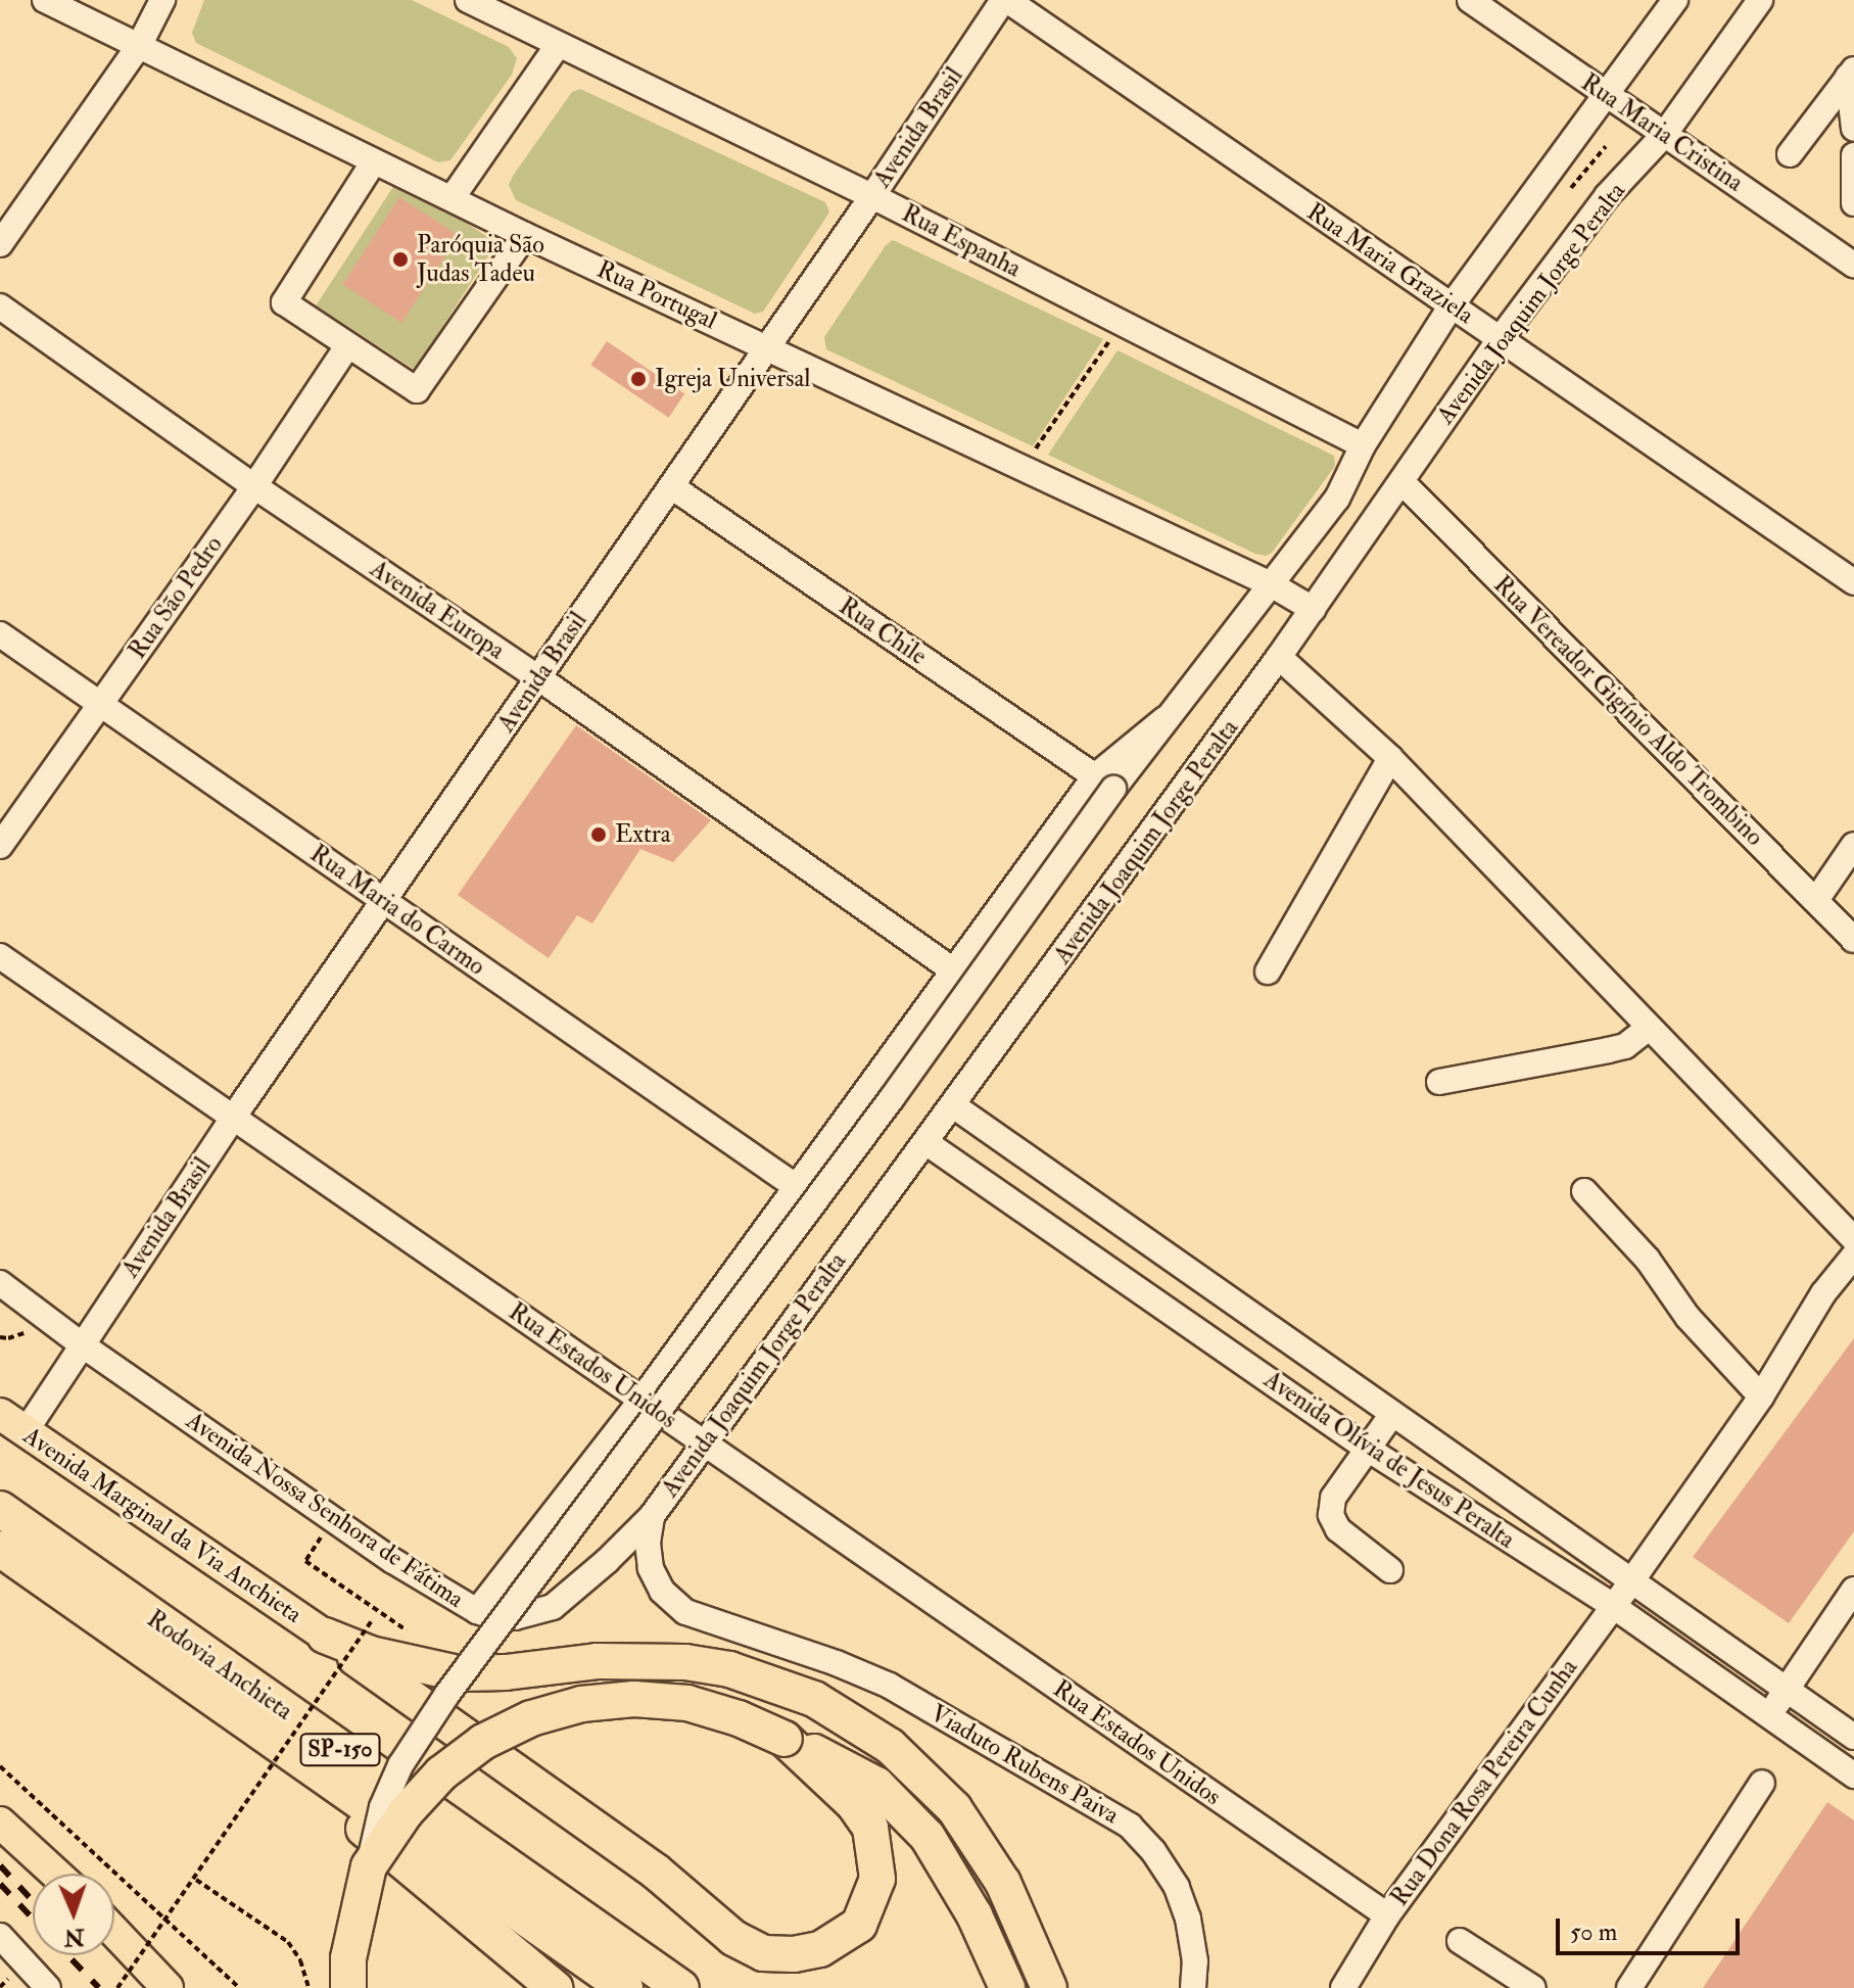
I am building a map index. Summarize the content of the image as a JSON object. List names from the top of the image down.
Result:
{
  "streets": {
    "highway": ["Rodovia Anchieta", "SP-150"],
    "main road": ["Avenida Marginal da Via Anchieta"],
    "street": [
      "Avenida Brasil",
      "Rua Maria Cristina",
      "Rua Espanha",
      "Rua Maria Graziela",
      "Rua Portugal",
      "Avenida Joaquim Jorge Peralta",
      "Rua São Pedro",
      "Avenida Europa",
      "Rua Chile",
      "Rua Vereador Gigínio Aldo Trombino",
      "Rua Maria do Carmo",
      "Rua Estados Unidos",
      "Avenida Olívia de Jesus Peralta",
      "Avenida Nossa Senhora de Fátima",
      "Viaduto Rubens Paiva",
      "Rua Dona Rosa Pereira Cunha"
    ]
  },
  "crossings": [
    ["Avenida Brasil", "Rua Espanha"],
    ["Avenida Brasil", "Rua Maria Graziela"],
    ["Avenida Brasil", "Rua Portugal"],
    ["Avenida Brasil", "Avenida Europa"],
    ["Avenida Brasil", "Rua Chile"],
    ["Avenida Brasil", "Rua Maria do Carmo"],
    ["Avenida Brasil", "Rua Estados Unidos"],
    ["Avenida Brasil", "Avenida Nossa Senhora de Fátima"],
    ["Avenida Brasil", "Avenida Marginal da Via Anchieta"],
    ["Rua Maria Cristina", "Avenida Joaquim Jorge Peralta"],
    ["Rua Maria Graziela", "Avenida Joaquim Jorge Peralta"],
    ["Rua Portugal", "Avenida Joaquim Jorge Peralta"],
    ["Avenida Joaquim Jorge Peralta", "Rua Vereador Gigínio Aldo Trombino"],
    ["Avenida Joaquim Jorge Peralta", "Rua Estados Unidos"],
    ["Avenida Joaquim Jorge Peralta", "Avenida Olívia de Jesus Peralta"],
    ["Avenida Joaquim Jorge Peralta", "Avenida Nossa Senhora de Fátima"],
    ["Avenida Joaquim Jorge Peralta", "Viaduto Rubens Paiva"],
    ["Rua São Pedro", "Avenida Europa"],
    ["Rua São Pedro", "Rua Maria do Carmo"],
    ["Rua Estados Unidos", "Rua Dona Rosa Pereira Cunha"],
    ["Avenida Olívia de Jesus Peralta", "Rua Dona Rosa Pereira Cunha"]
  ],
  "places": ["Paróquia São Judas Tadeu", "Igreja Universal", "Extra"],
  "scale_bar": "50 m",
  "north": "bottom"
}
